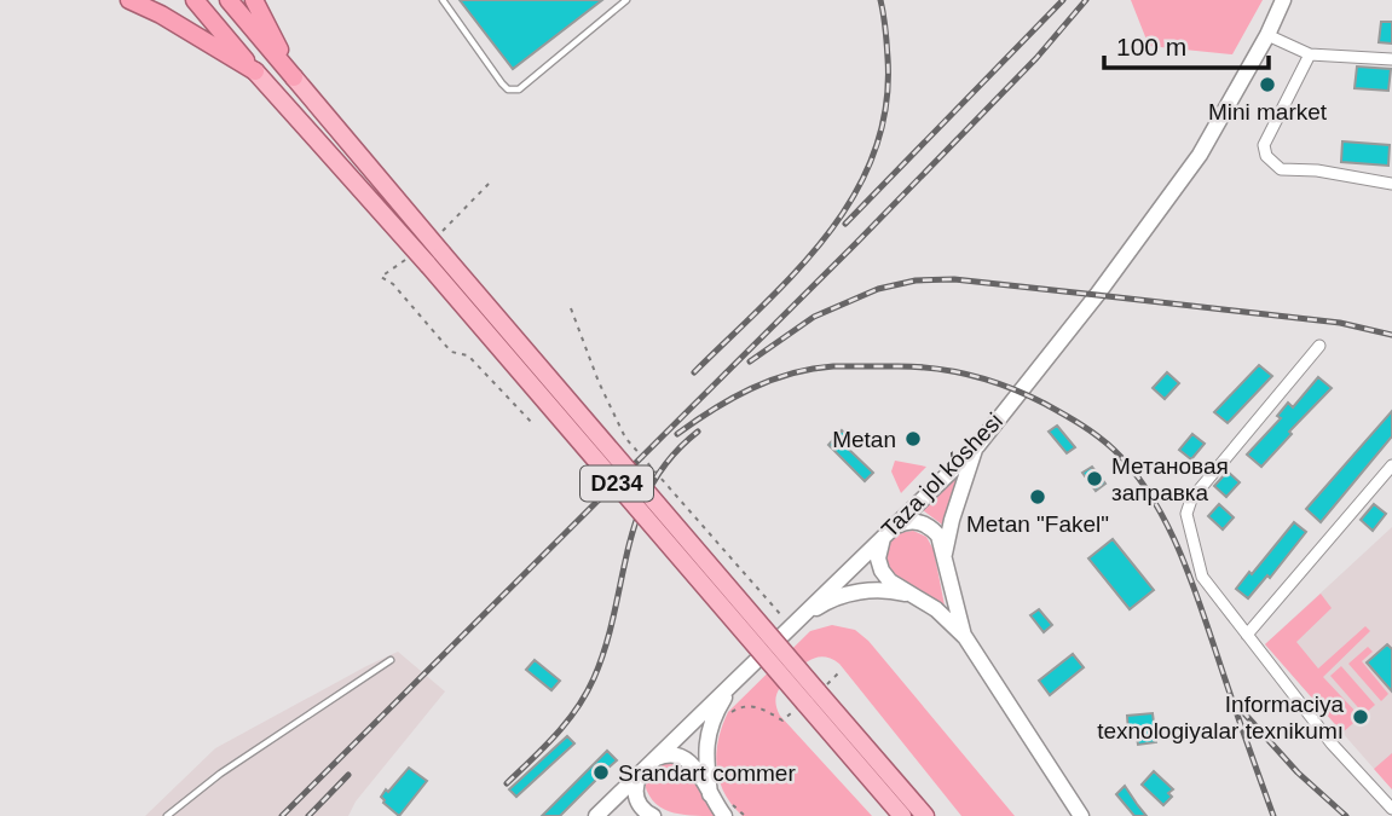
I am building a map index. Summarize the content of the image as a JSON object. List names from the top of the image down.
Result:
{
  "streets": {
    "main road": ["Taza jol kóshesi", "D234"]
  },
  "places": [
    "Mini market",
    "Metan",
    "Метановая заправка",
    "Metan \"Fakel\"",
    "Informaciya texnologiyalar texnikumı",
    "Srandart commer"
  ],
  "scale_bar": "100 m"
}
